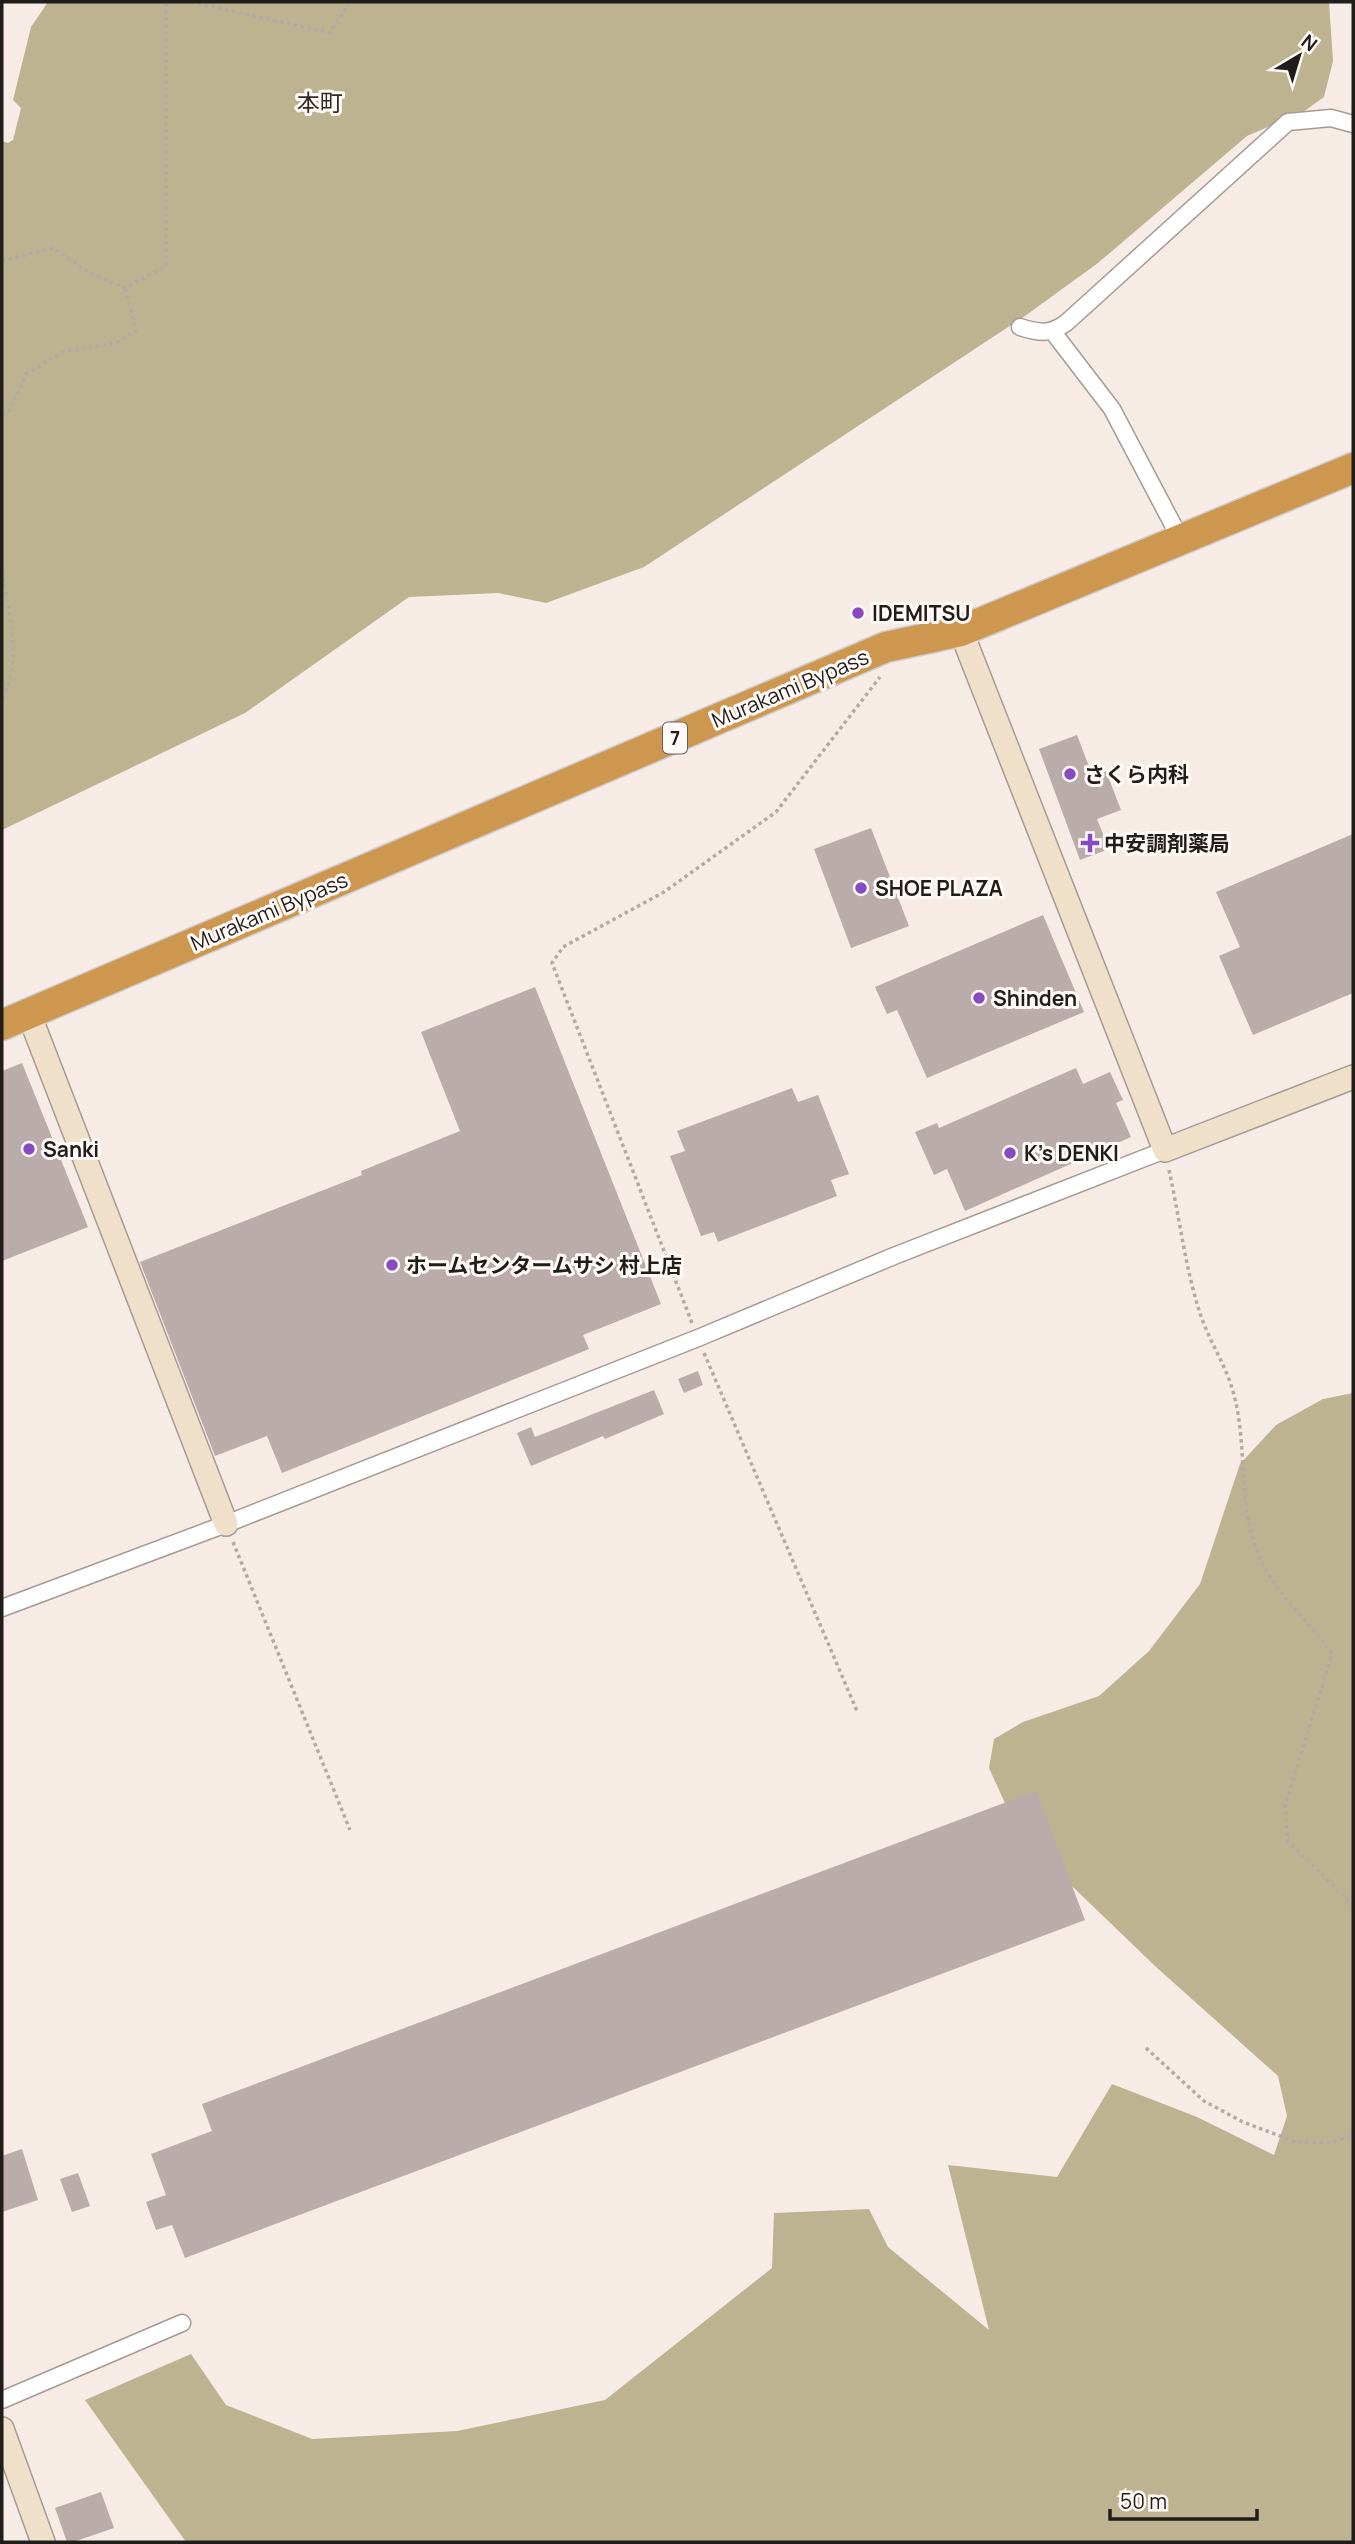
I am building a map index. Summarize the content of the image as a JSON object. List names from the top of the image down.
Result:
{
  "streets": {
    "highway": ["Murakami Bypass", "7"]
  },
  "districts": ["本町"],
  "places": {
    "other": [
      "IDEMITSU",
      "さくら内科",
      "SHOE PLAZA",
      "Shinden",
      "Sanki",
      "K's DENKI",
      "ホームセンタームサシ 村上店"
    ],
    "health": ["中安調剤薬局"]
  },
  "scale_bar": "50 m",
  "north": "top right"
}
